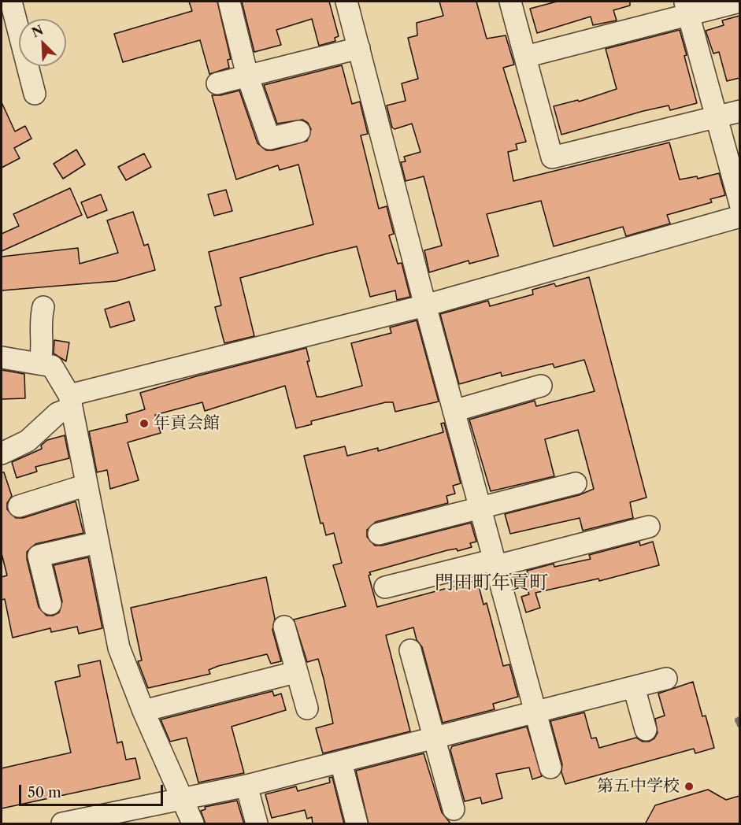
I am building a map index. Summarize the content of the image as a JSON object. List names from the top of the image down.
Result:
{
  "districts": ["門田町年貢町"],
  "places": ["年貢会館", "第五中学校"],
  "scale_bar": "50 m",
  "north": "top left"
}
